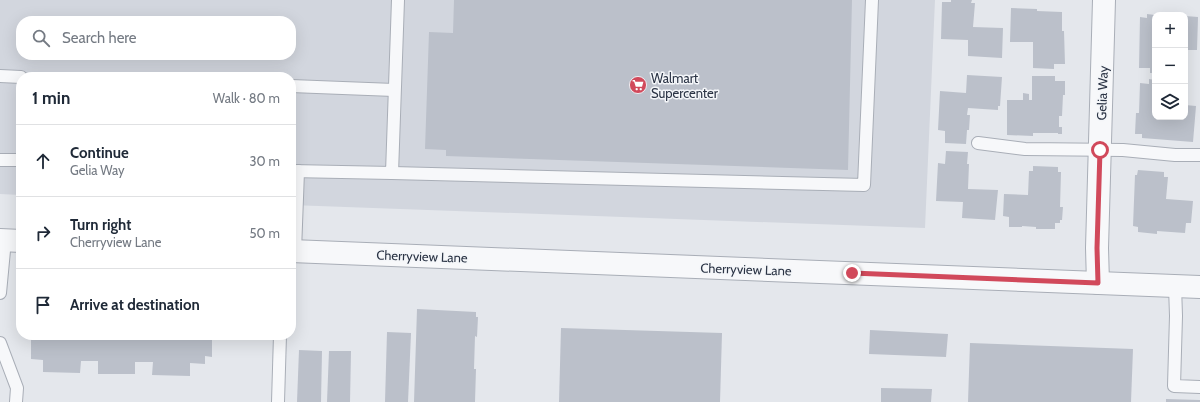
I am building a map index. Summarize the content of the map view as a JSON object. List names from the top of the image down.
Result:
{
  "streets": {
    "street": ["Gelia Way", "Cherryview Lane"]
  },
  "crossings": [
    ["Gelia Way", "Cherryview Lane"]
  ],
  "places": {
    "supermarket": ["Walmart Supercenter"]
  },
  "page": {
    "map_buttons": ["+", "−"],
    "search": "Search here",
    "heading": ["1 min", "Walk · 80 m"],
    "list": [
      ["Continue", "Gelia Way", "30 m"],
      ["Turn right", "Cherryview Lane", "50 m"],
      "Arrive at destination"
    ]
  }
}
